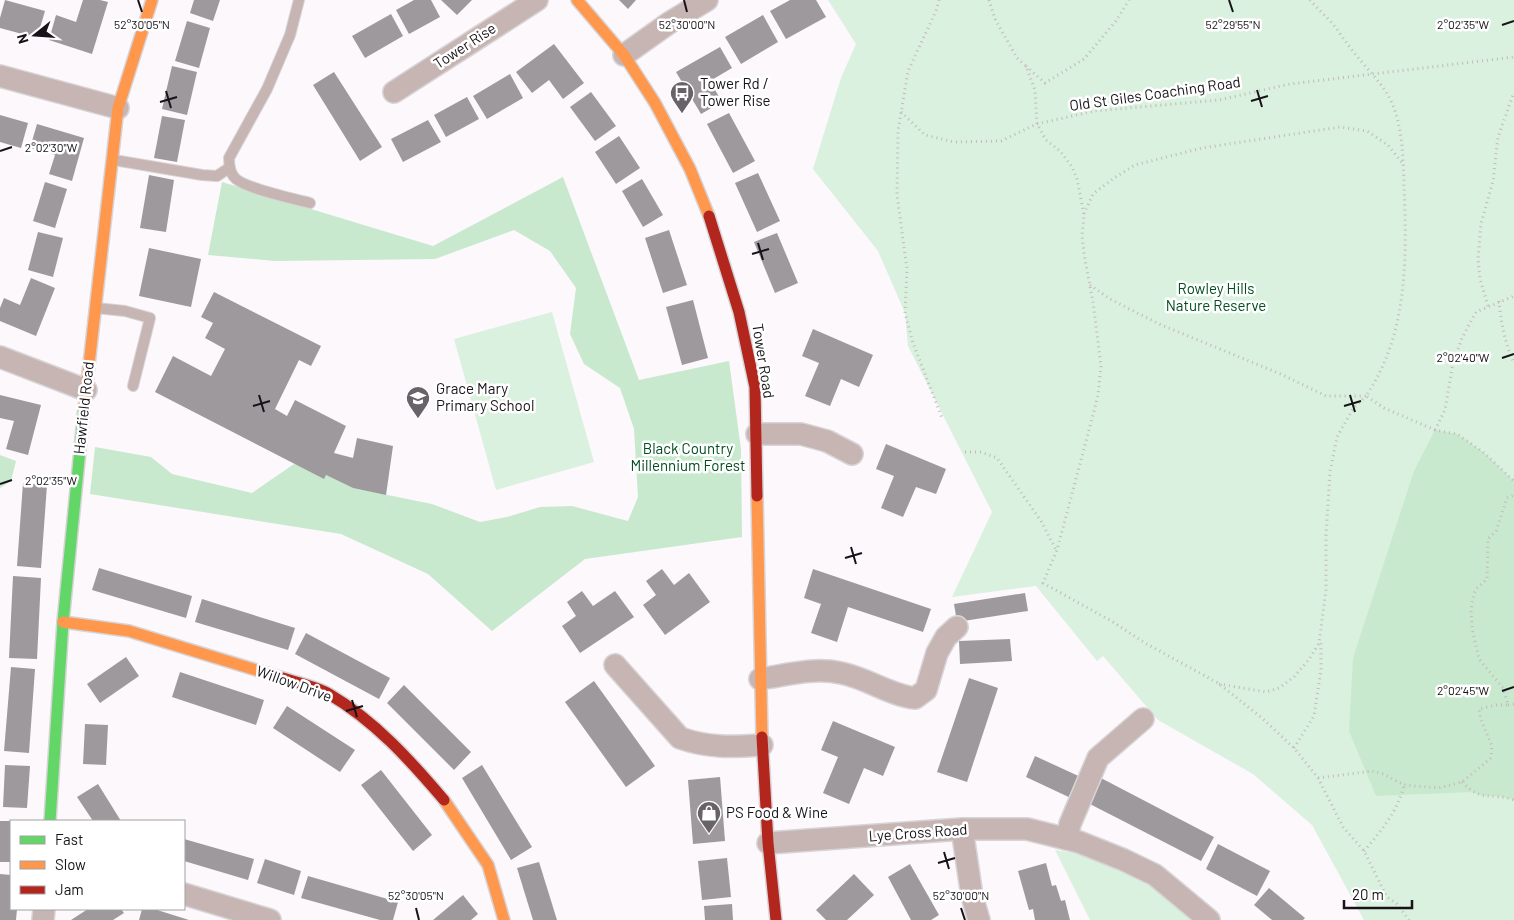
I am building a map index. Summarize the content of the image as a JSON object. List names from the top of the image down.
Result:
{
  "streets": {
    "street": [
      "Tower Rise",
      "Tower Road",
      "Hawfield Road",
      "Willow Drive",
      "Lye Cross Road"
    ],
    "path": ["Old St Giles Coaching Road"]
  },
  "crossings": [
    ["Tower Road", "Lye Cross Road"],
    ["Hawfield Road", "Willow Drive"]
  ],
  "parks": ["Rowley Hills Nature Reserve", "Black Country Millennium Forest"],
  "places": {
    "bus stop": ["Tower Rd / Tower Rise"],
    "school or university": ["Grace Mary Primary School"],
    "shop": ["PS Food & Wine"]
  },
  "legend": ["Fast", "Slow", "Jam"],
  "scale_bar": "20 m",
  "north": "left",
  "coordinates": [
    "52°30'05\"N",
    "52°30'00\"N",
    "52°29'55\"N",
    "2°02'35\"W",
    "2°02'30\"W",
    "2°02'40\"W",
    "2°02'45\"W"
  ]
}
